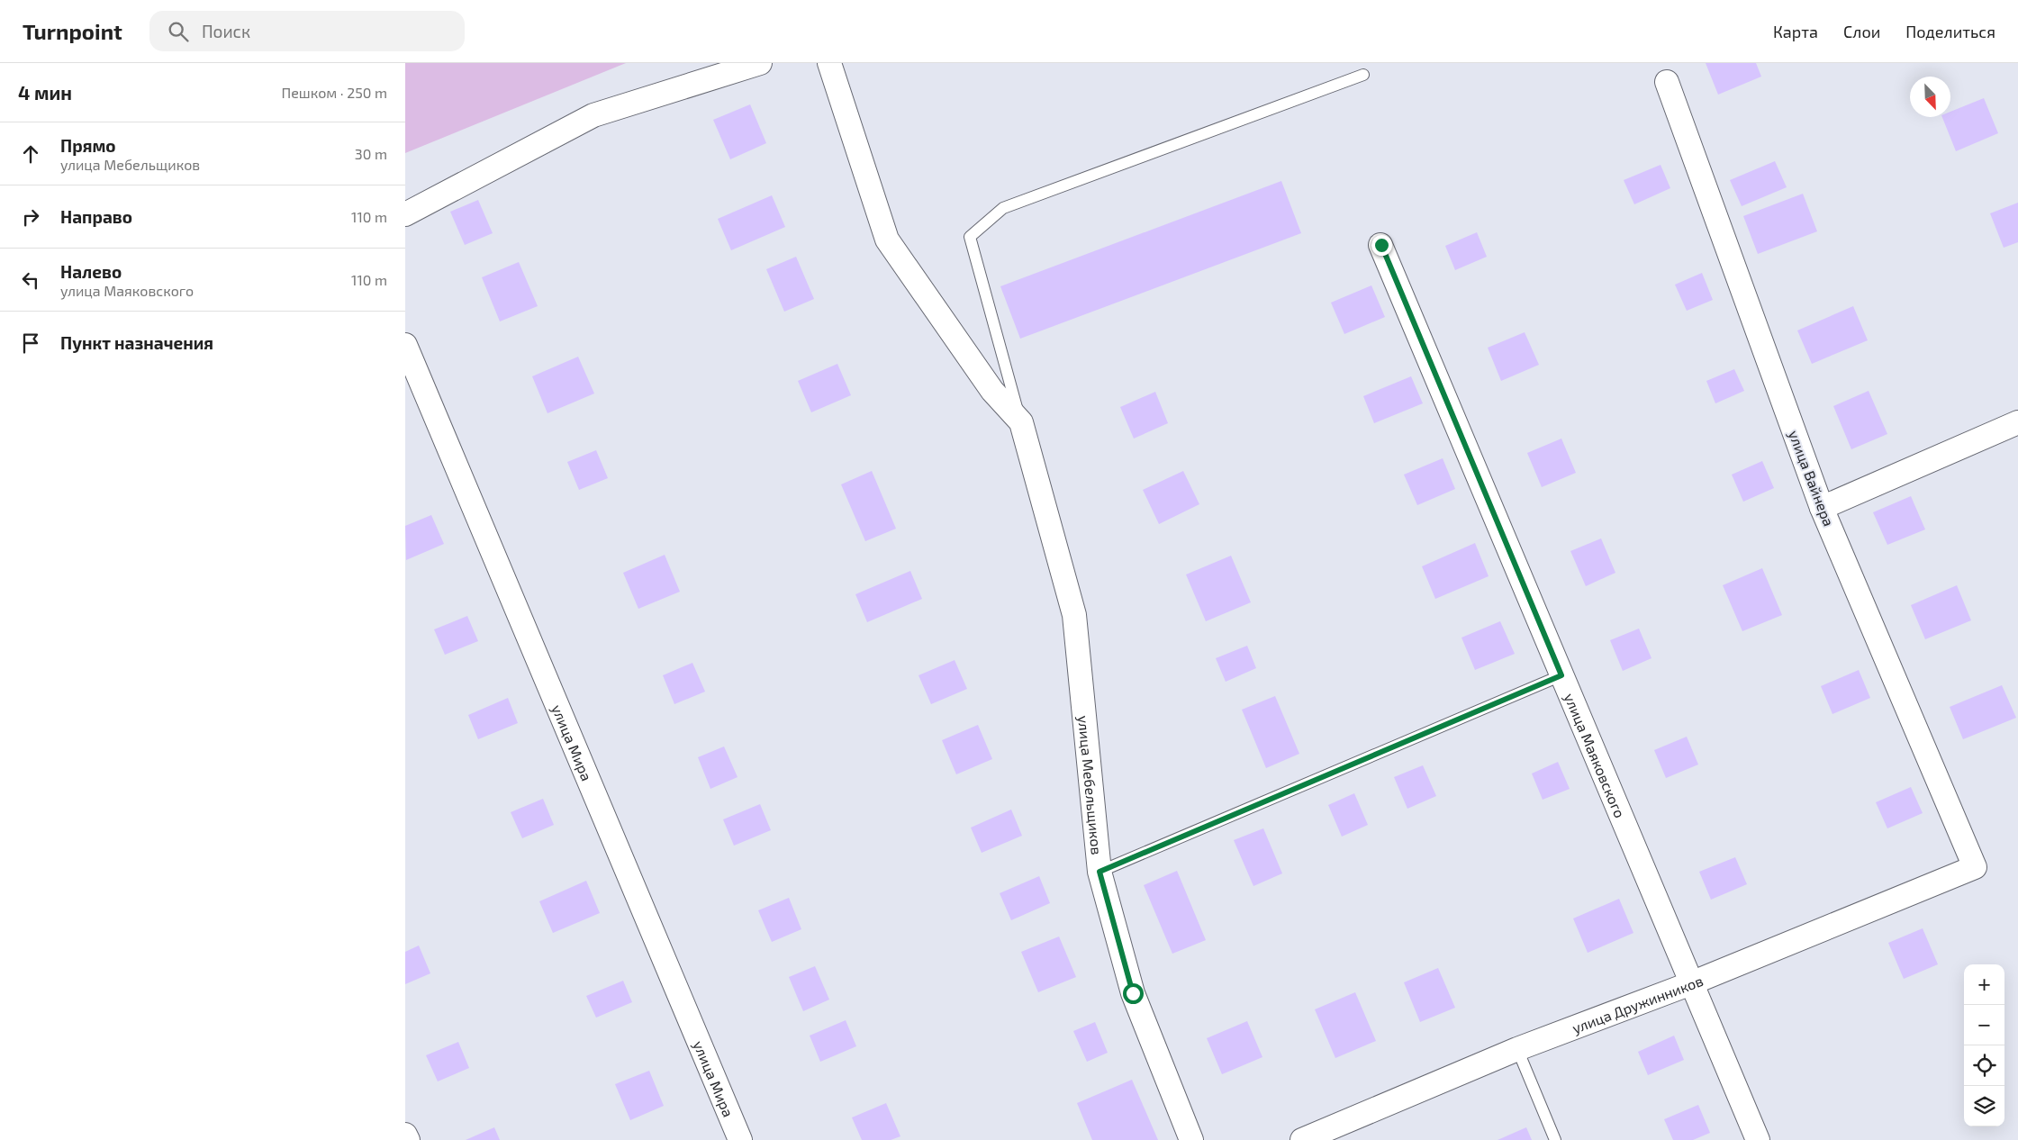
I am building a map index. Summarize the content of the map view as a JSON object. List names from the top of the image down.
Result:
{
  "streets": {
    "street": [
      "улица Вайнера",
      "улица Мира",
      "улица Маяковского",
      "улица Мебельщиков",
      "улица Дружинников"
    ]
  },
  "crossings": [
    ["улица Вайнера", "улица Дружинников"],
    ["улица Маяковского", "улица Дружинников"]
  ],
  "north": "bottom right",
  "page": {
    "header": "Turnpoint",
    "search": "Поиск",
    "nav": ["Карта", "Слои", "Поделиться"],
    "heading": ["4 мин", "Пешком · 250 m"],
    "list": [
      ["Прямо", "улица Мебельщиков", "30 m"],
      ["Направо", "110 m"],
      ["Налево", "улица Маяковского", "110 m"],
      "Пункт назначения"
    ],
    "map_buttons": ["+", "−"]
  }
}
